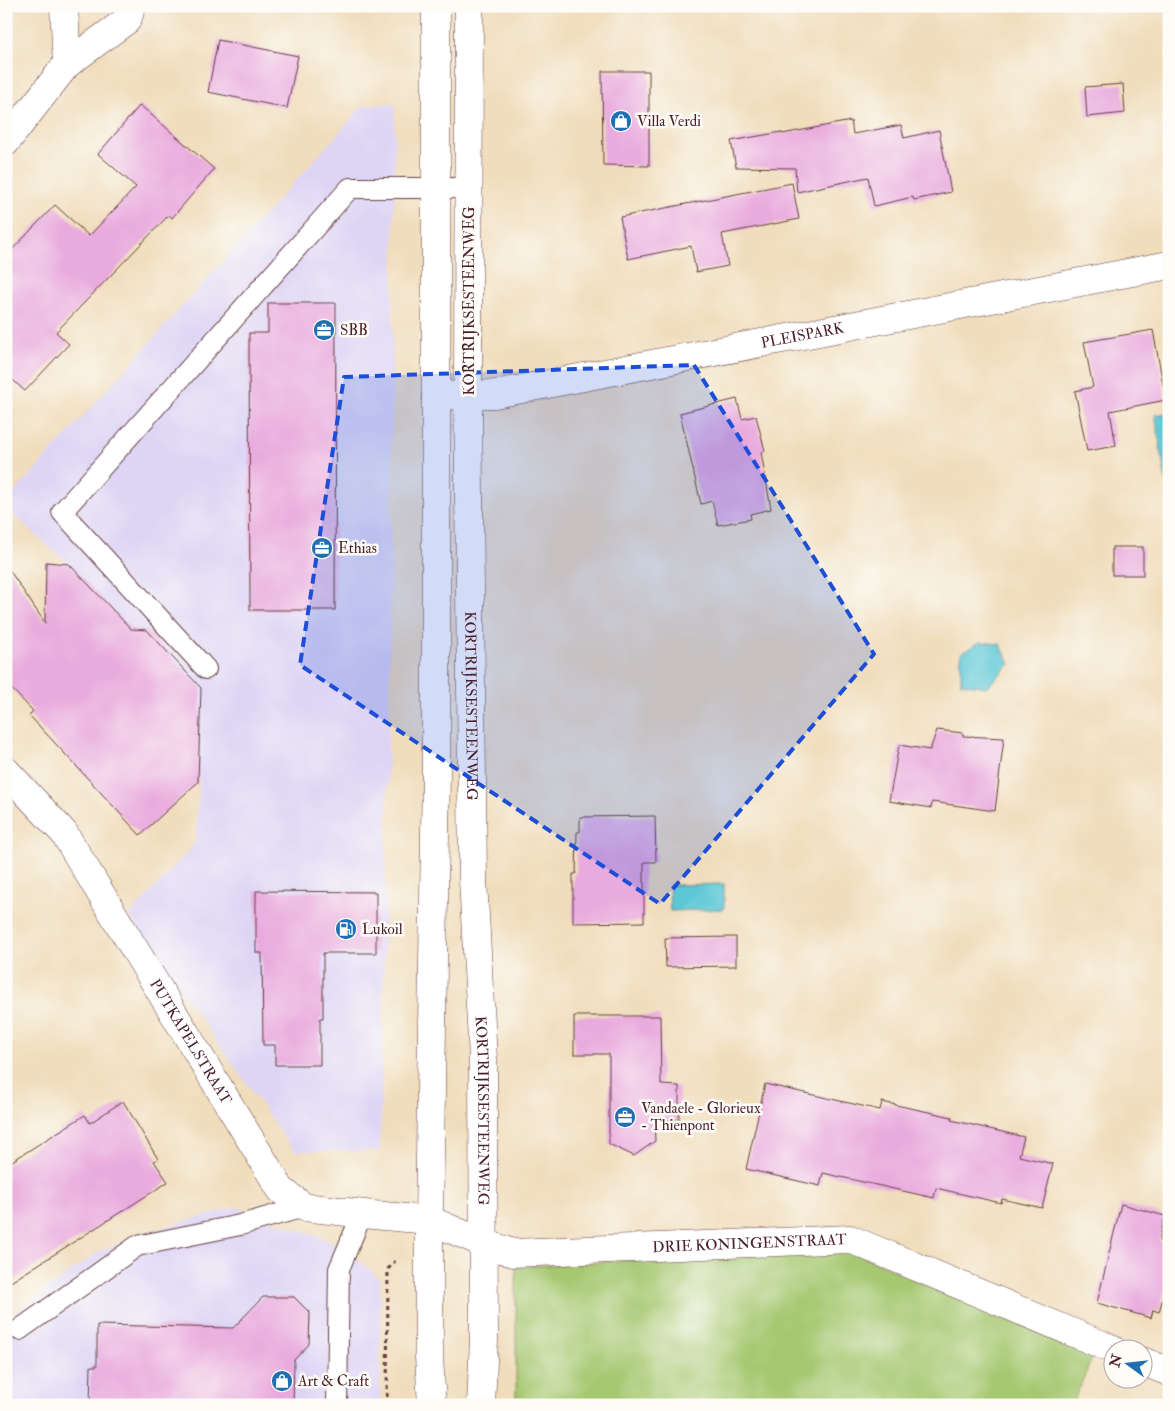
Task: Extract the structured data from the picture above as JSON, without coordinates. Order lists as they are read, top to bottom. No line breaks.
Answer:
{"streets":{"main road":["KORTRIJKSESTEENWEG","PLEISPARK","PUTKAPELSTRAAT","DRIE KONINGENSTRAAT"]},"crossings":[["KORTRIJKSESTEENWEG","PLEISPARK"],["KORTRIJKSESTEENWEG","DRIE KONINGENSTRAAT"],["PUTKAPELSTRAAT","DRIE KONINGENSTRAAT"]],"places":{"shop":["Villa Verdi","Art & Craft"],"office":["SBB","Ethias","Vandaele - Glorieux - Thienpont"],"fuel station":["Lukoil"]},"north":"left"}
